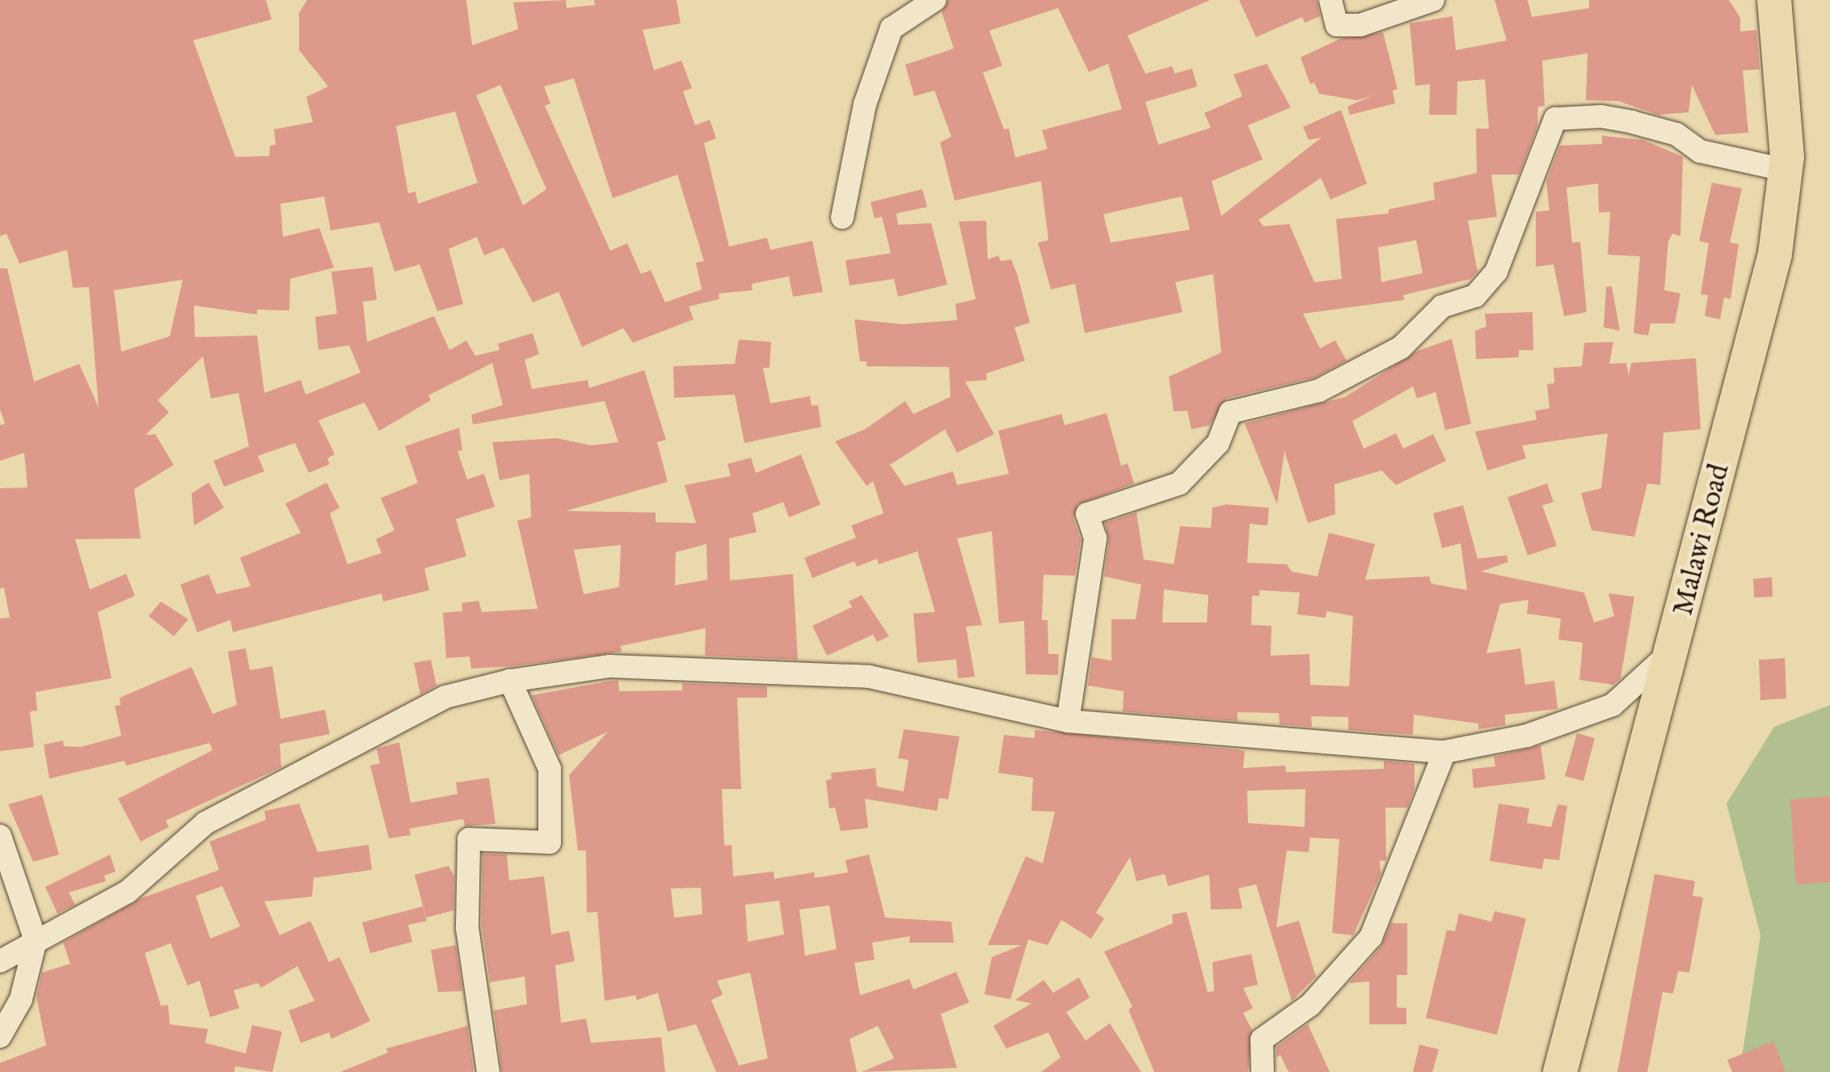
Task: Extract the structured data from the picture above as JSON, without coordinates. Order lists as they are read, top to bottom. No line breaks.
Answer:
{"streets":{"main road":["Malawi Road"]}}
